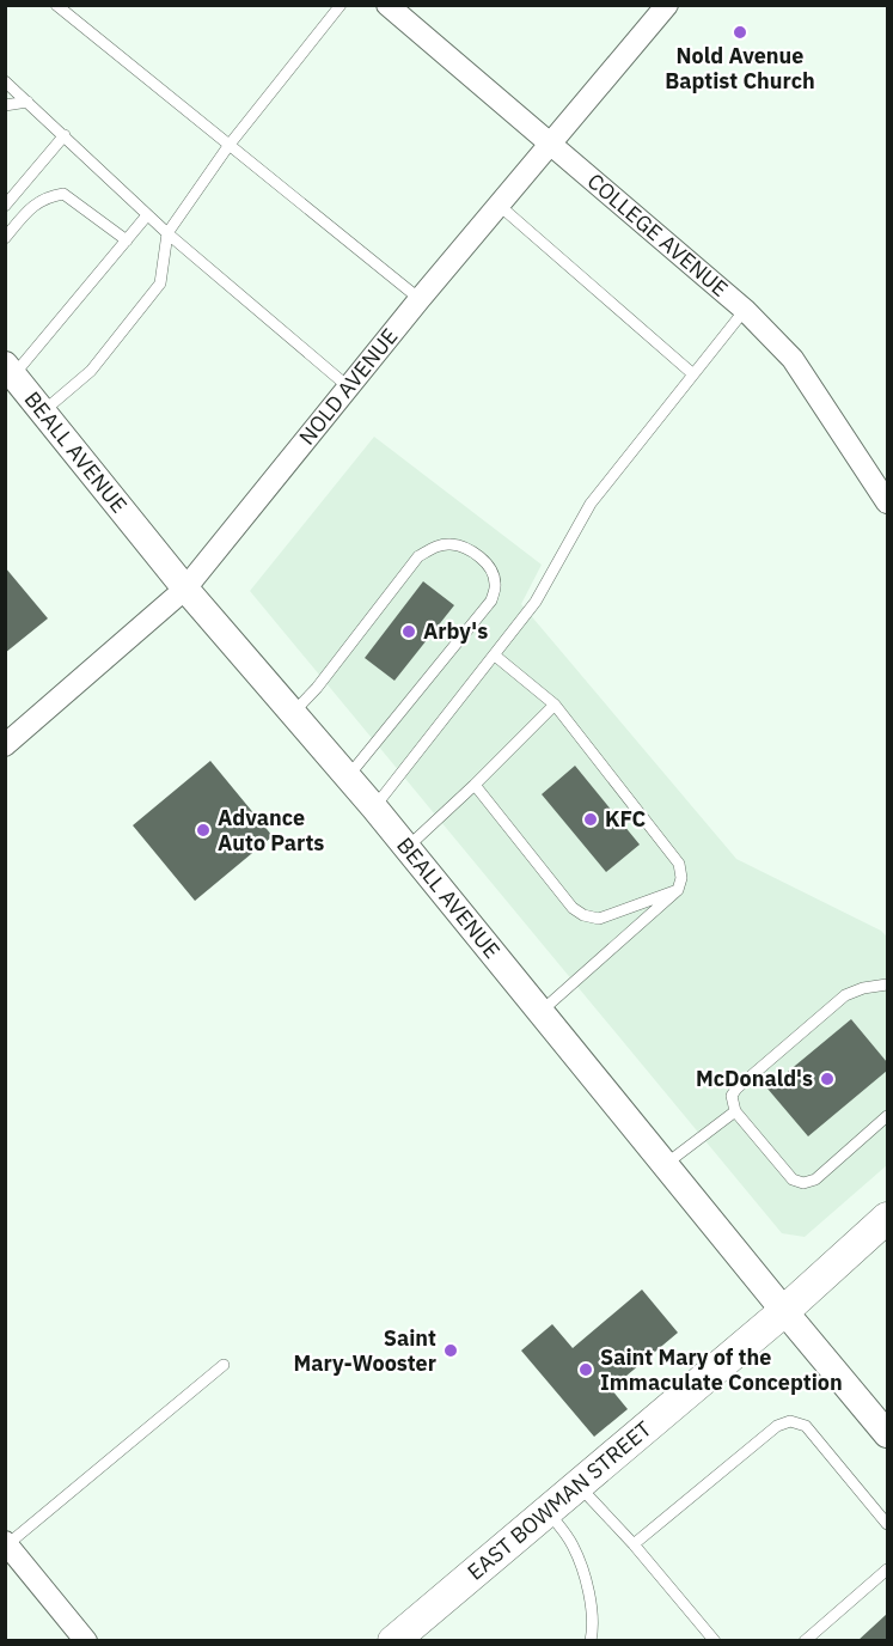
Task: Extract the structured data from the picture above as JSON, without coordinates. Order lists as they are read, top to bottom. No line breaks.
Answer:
{"streets":{"main road":["EAST BOWMAN STREET"],"street":["COLLEGE AVENUE","NOLD AVENUE","BEALL AVENUE"]},"crossings":[["COLLEGE AVENUE","NOLD AVENUE"],["NOLD AVENUE","BEALL AVENUE"],["BEALL AVENUE","EAST BOWMAN STREET"]],"places":["Nold Avenue Baptist Church","Arby's","KFC","Advance Auto Parts","McDonald's","Saint Mary-Wooster","Saint Mary of the Immaculate Conception"]}
